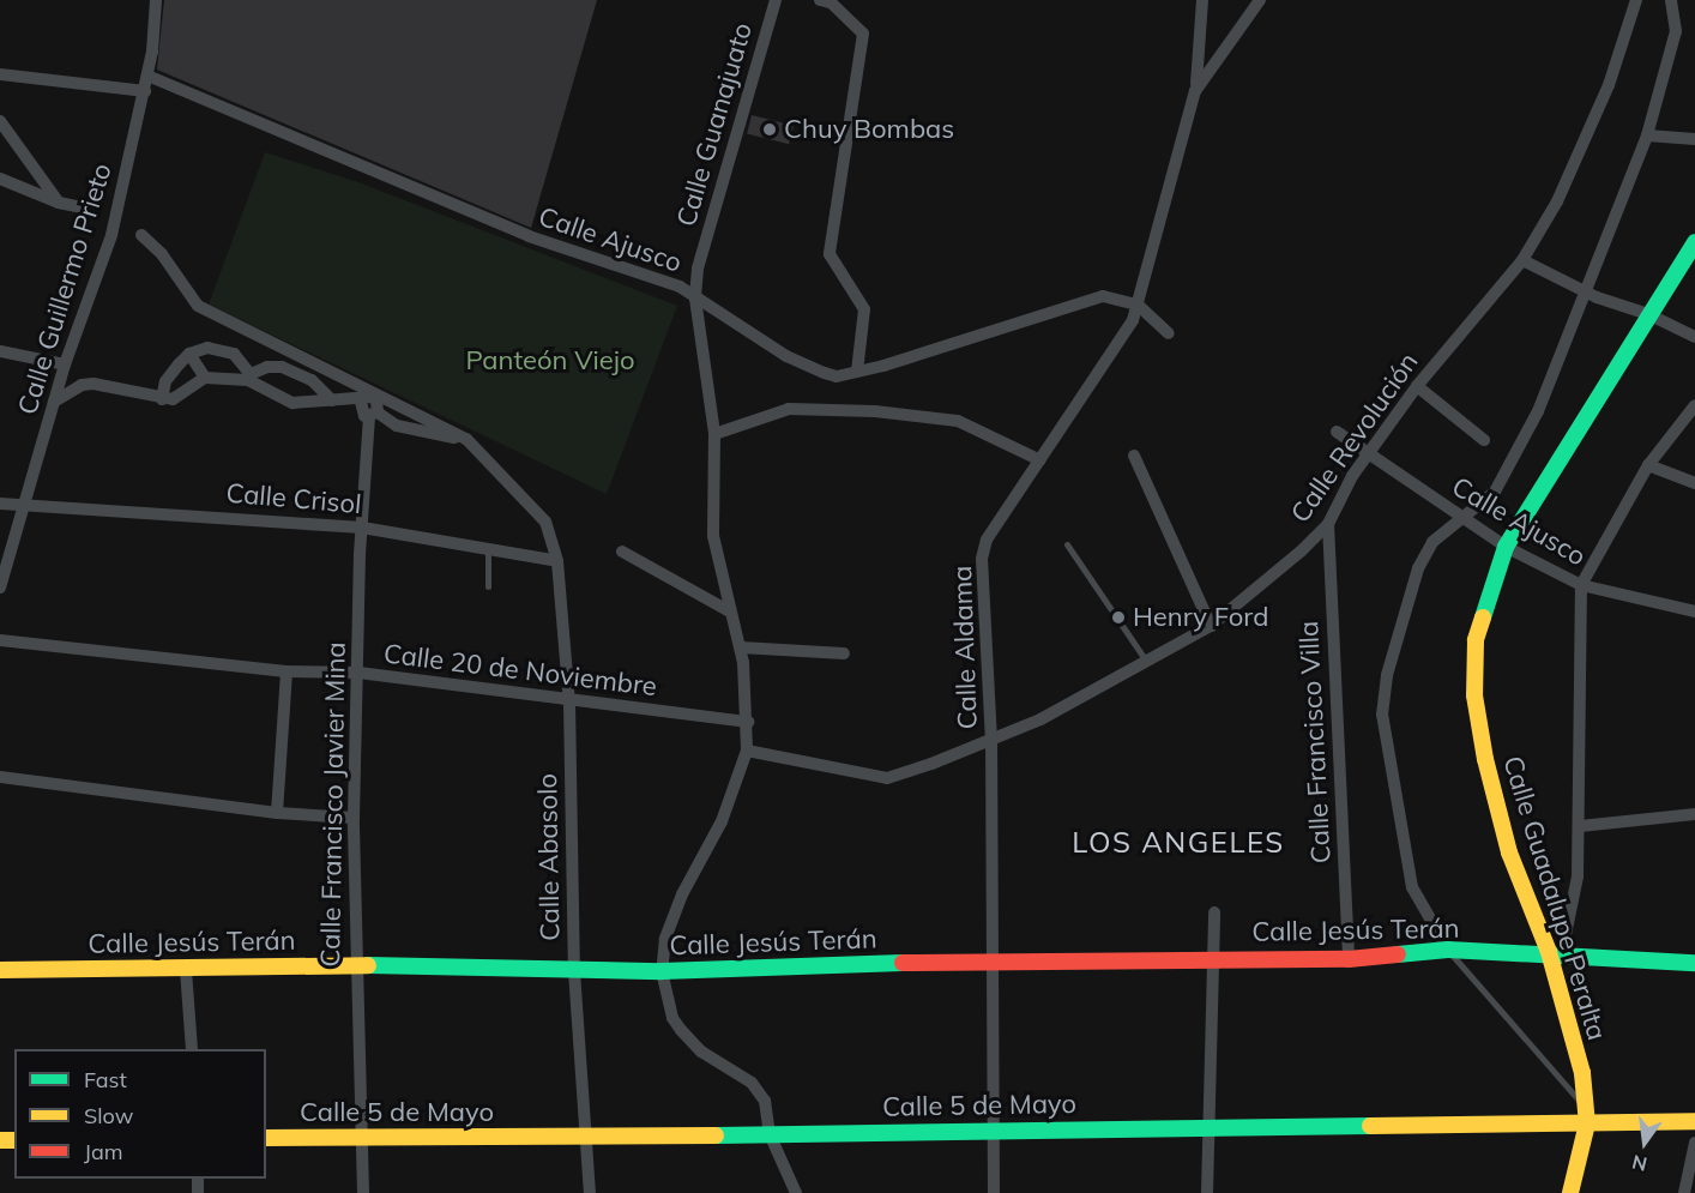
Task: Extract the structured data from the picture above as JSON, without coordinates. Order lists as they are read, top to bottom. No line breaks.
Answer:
{"streets":{"street":["Calle Guanajuato","Calle Ajusco","Calle Guillermo Prieto","Calle Revolución","Calle Crisol","Calle Aldama","Calle 20 de Noviembre","Calle Francisco Villa","Calle Francisco Javier Mina","Calle Abasolo","Calle Guadalupe Peralta","Calle Jesús Terán","Calle 5 de Mayo"]},"crossings":[["Calle Guanajuato","Calle Ajusco"],["Calle Guanajuato","Calle Revolución"],["Calle Guanajuato","Calle 20 de Noviembre"],["Calle Guanajuato","Calle Jesús Terán"],["Calle Guanajuato","Calle 5 de Mayo"],["Calle Ajusco","Calle Guillermo Prieto"],["Calle Ajusco","Calle Revolución"],["Calle Ajusco","Calle Aldama"],["Calle Ajusco","Calle Guadalupe Peralta"],["Calle Guillermo Prieto","Calle Crisol"],["Calle Revolución","Calle Aldama"],["Calle Revolución","Calle Francisco Villa"],["Calle Crisol","Calle Francisco Javier Mina"],["Calle Crisol","Calle Abasolo"],["Calle Aldama","Calle Jesús Terán"],["Calle Aldama","Calle 5 de Mayo"],["Calle 20 de Noviembre","Calle Francisco Javier Mina"],["Calle 20 de Noviembre","Calle Abasolo"],["Calle Francisco Villa","Calle Jesús Terán"],["Calle Francisco Javier Mina","Calle Jesús Terán"],["Calle Francisco Javier Mina","Calle 5 de Mayo"],["Calle Abasolo","Calle Jesús Terán"],["Calle Abasolo","Calle 5 de Mayo"],["Calle Guadalupe Peralta","Calle Jesús Terán"],["Calle Guadalupe Peralta","Calle 5 de Mayo"]],"districts":["LOS ANGELES"],"parks":["Panteón Viejo"],"places":["Chuy Bombas","Henry Ford"],"legend":["Fast","Slow","Jam"],"north":"bottom"}
